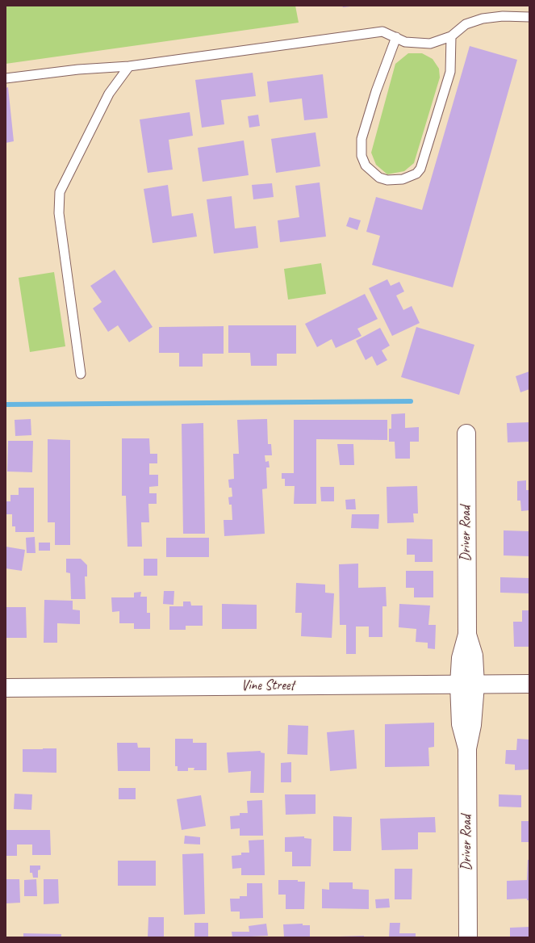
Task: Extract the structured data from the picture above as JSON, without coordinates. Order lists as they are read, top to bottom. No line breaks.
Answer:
{"streets":{"street":["Driver Road","Vine Street"]},"crossings":[["Driver Road","Vine Street"]]}
